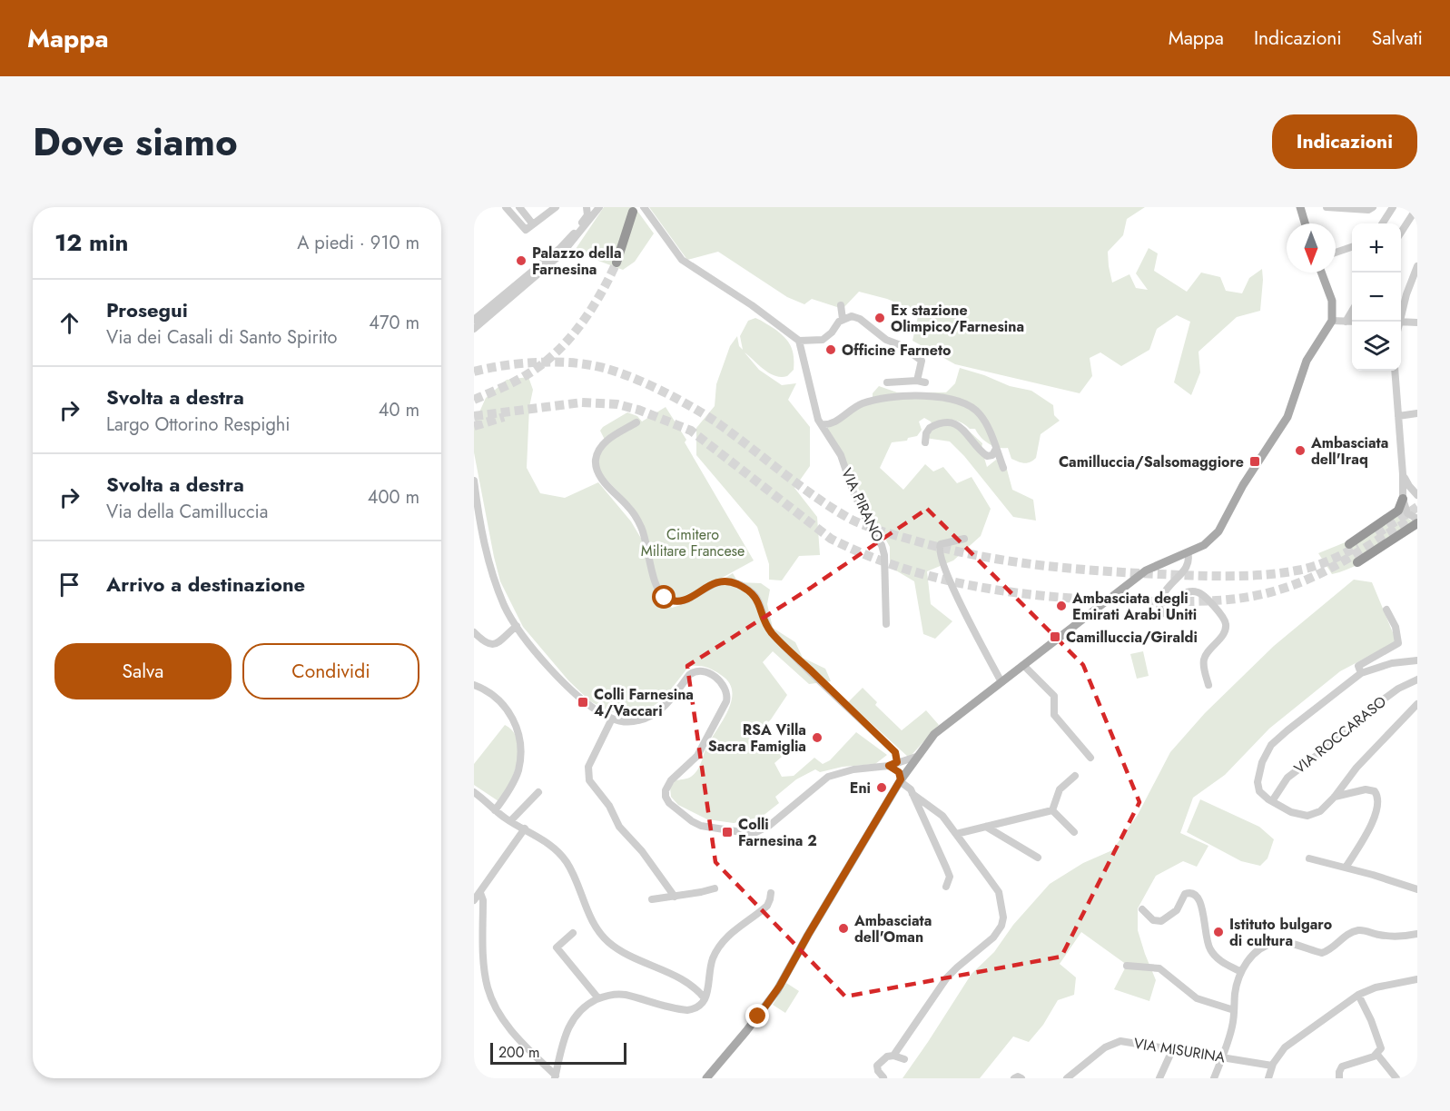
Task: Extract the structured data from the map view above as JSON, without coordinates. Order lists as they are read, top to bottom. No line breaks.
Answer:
{"streets":{"street":["VIA PIRANO","VIA ROCCARASO","VIA MISURINA"]},"parks":["Cimitero Militare Francese"],"places":{"other":["Palazzo della Farnesina","Ex stazione Olimpico/Farnesina","Officine Farneto","Ambasciata dell'Iraq","Ambasciata degli Emirati Arabi Uniti","RSA Villa Sacra Famiglia","Eni","Ambasciata dell'Oman","Istituto bulgaro di cultura"],"transit":["Camilluccia/Salsomaggiore","Camilluccia/Giraldi","Colli Farnesina 4/Vaccari","Colli Farnesina 2"]},"scale_bar":"200 m","north":"bottom","page":{"header":"Mappa","nav":["Mappa","Indicazioni","Salvati"],"title":"Dove siamo","buttons":["Indicazioni",["Salva","Condividi"]],"heading":["12 min","A piedi · 910 m"],"map_buttons":["+","−"],"list":[["Prosegui","Via dei Casali di Santo Spirito","470 m"],["Svolta a destra","Largo Ottorino Respighi","40 m"],["Svolta a destra","Via della Camilluccia","400 m"],"Arrivo a destinazione"],"scale":"200 m"}}
